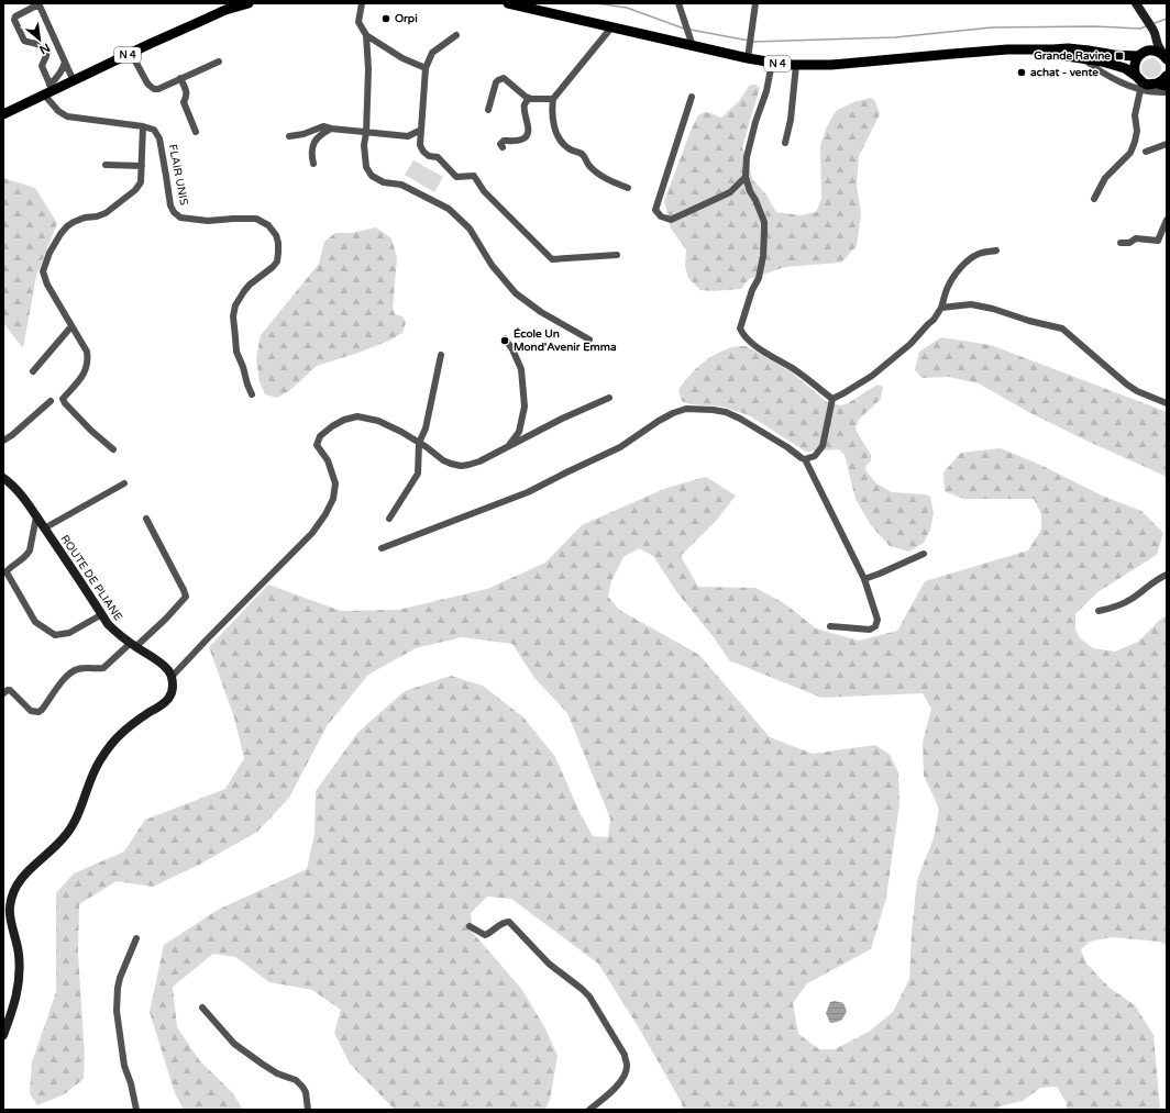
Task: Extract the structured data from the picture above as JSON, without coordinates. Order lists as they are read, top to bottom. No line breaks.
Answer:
{"streets":{"main road":["N 4"],"street":["FLAIR UNIS","ROUTE DE PLIANE"]},"crossings":[["N 4","FLAIR UNIS"]],"places":{"other":["Orpi","achat - vente","École Un Mond'Avenir Emma"],"transit":["Grande Ravine"]},"north":"bottom right"}
